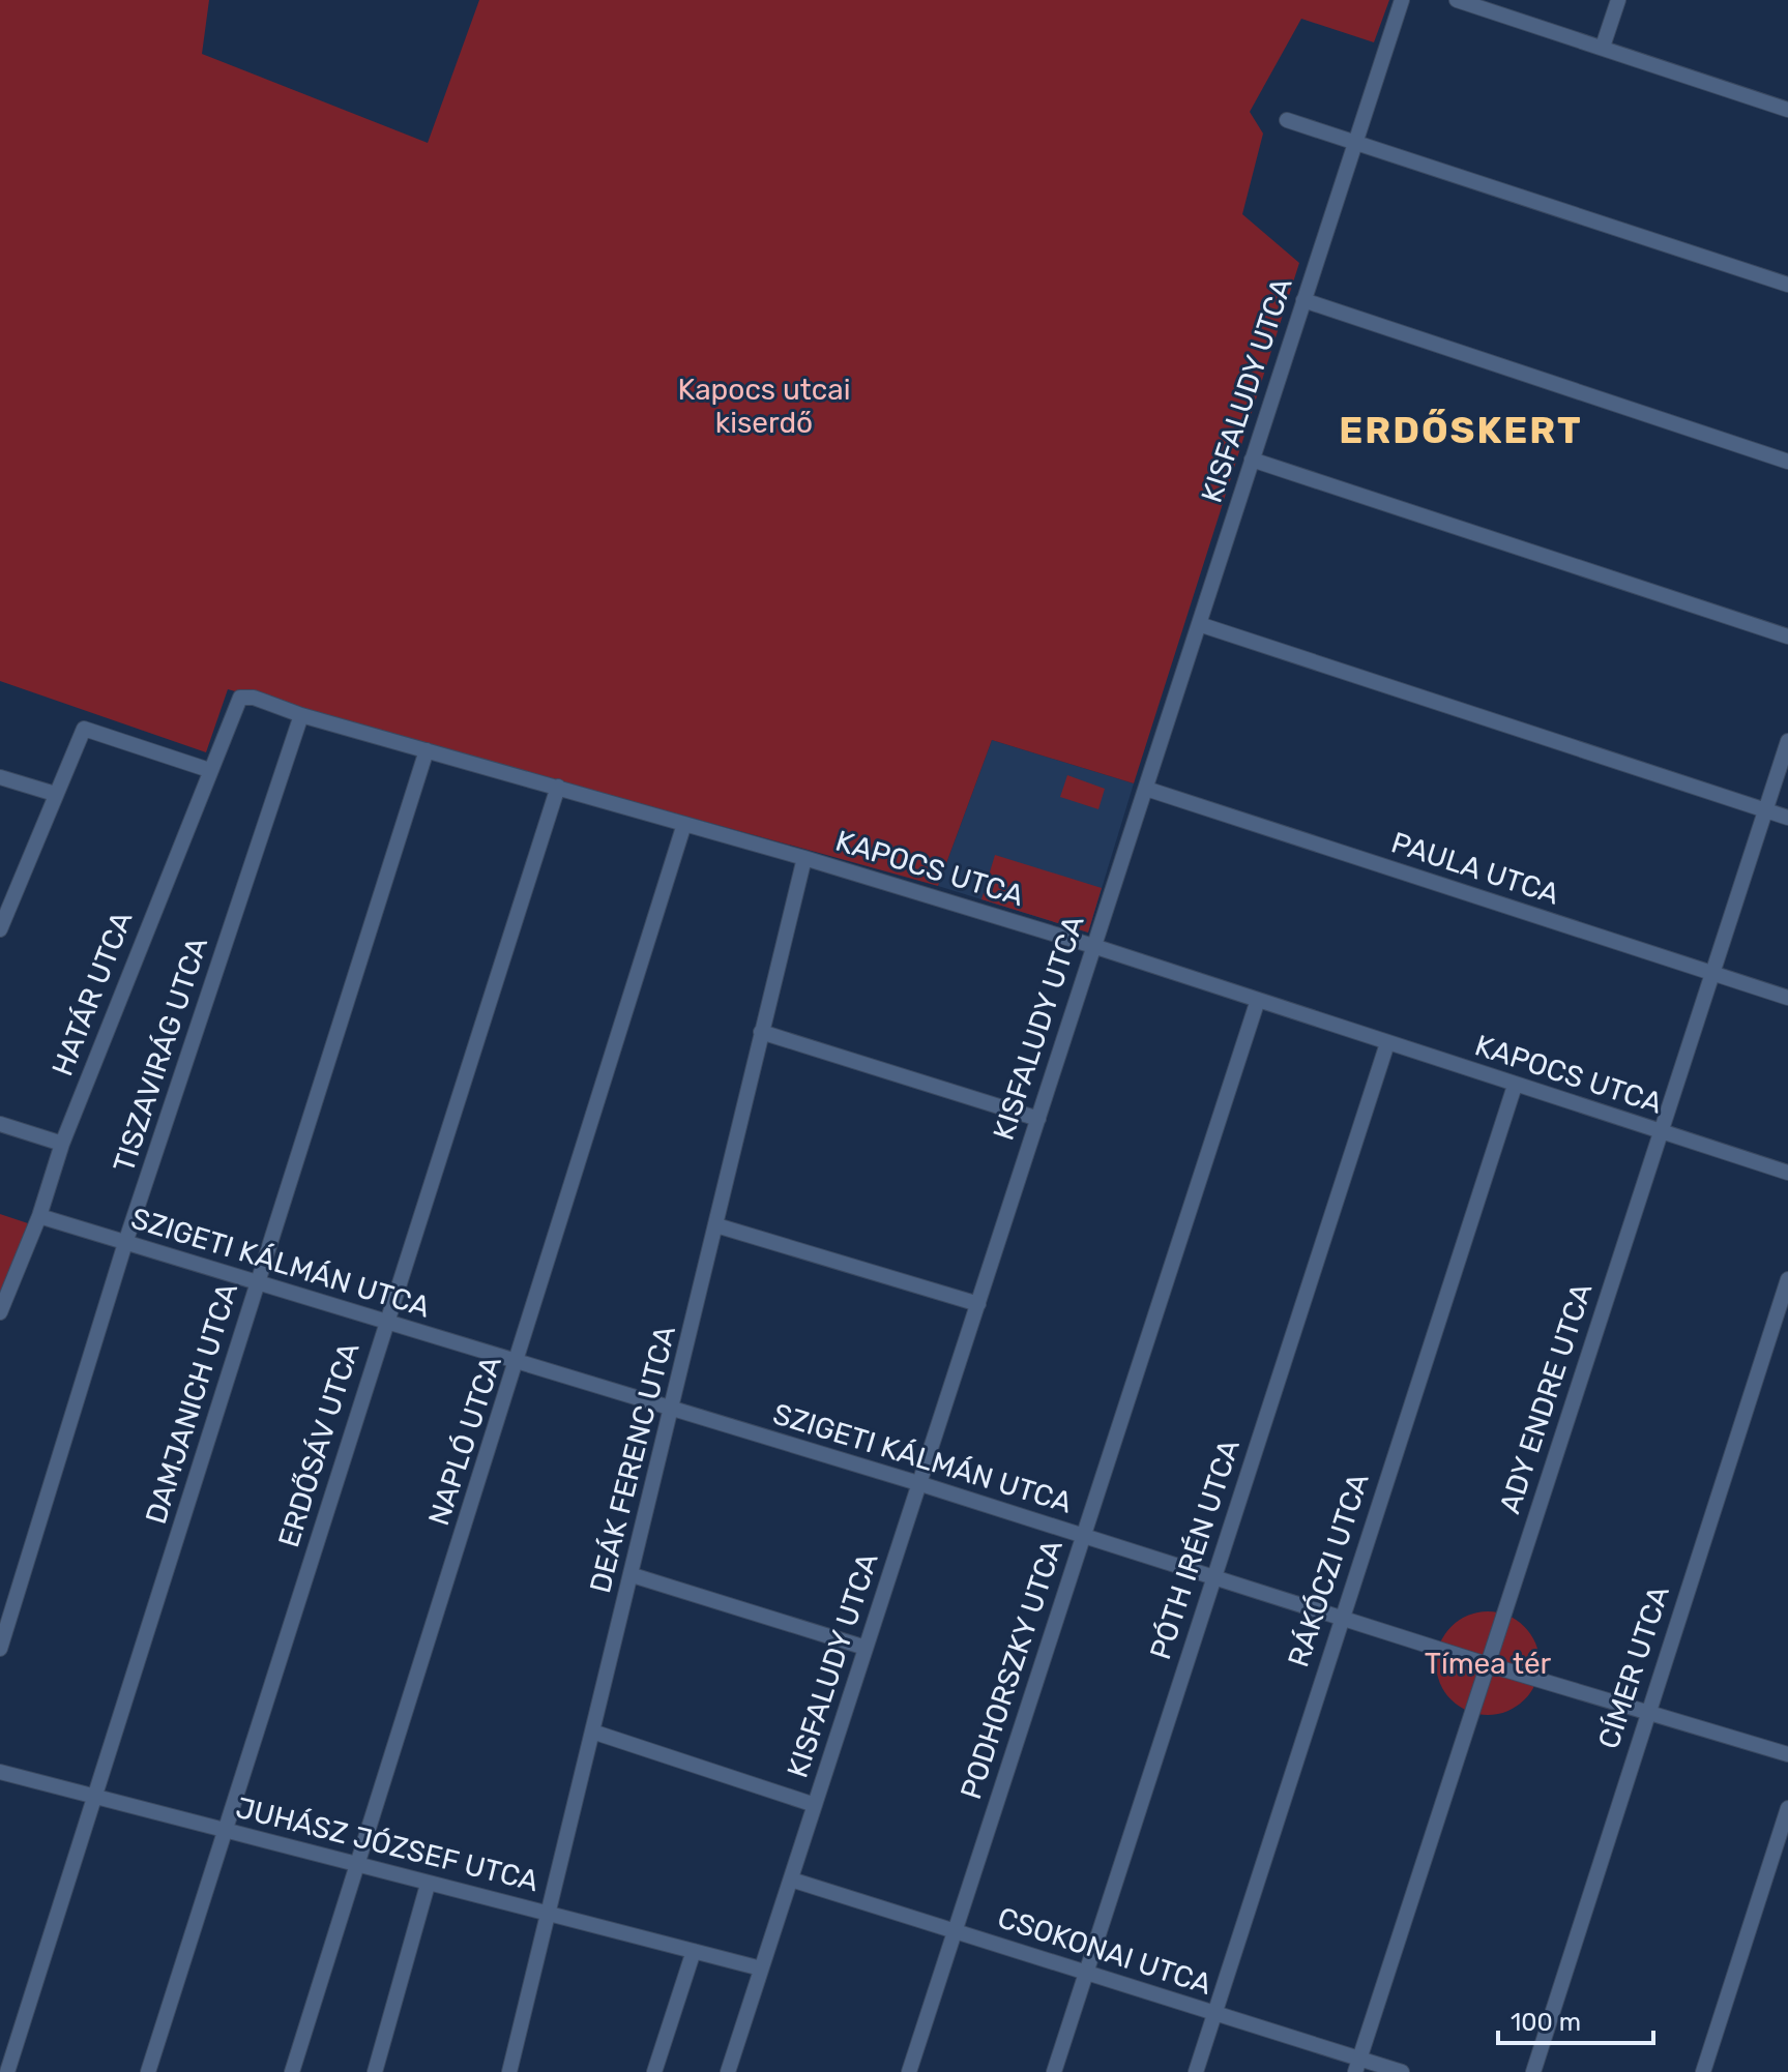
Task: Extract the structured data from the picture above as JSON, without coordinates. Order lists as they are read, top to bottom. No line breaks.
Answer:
{"streets":{"street":["KISFALUDY UTCA","KAPOCS UTCA","PAULA UTCA","HATÁR UTCA","TISZAVIRÁG UTCA","SZIGETI KÁLMÁN UTCA","ADY ENDRE UTCA","DAMJANICH UTCA","NAPLÓ UTCA","ERDŐSÁV UTCA","DEÁK FERENC UTCA","PÓTH IRÉN UTCA","RÁKÓCZI UTCA","CÍMER UTCA","PODHORSZKY UTCA","JUHÁSZ JÓZSEF UTCA","CSOKONAI UTCA"]},"crossings":[["KISFALUDY UTCA","KAPOCS UTCA"],["KISFALUDY UTCA","PAULA UTCA"],["KISFALUDY UTCA","SZIGETI KÁLMÁN UTCA"],["KISFALUDY UTCA","JUHÁSZ JÓZSEF UTCA"],["KISFALUDY UTCA","CSOKONAI UTCA"],["KAPOCS UTCA","HATÁR UTCA"],["KAPOCS UTCA","TISZAVIRÁG UTCA"],["KAPOCS UTCA","ADY ENDRE UTCA"],["KAPOCS UTCA","DAMJANICH UTCA"],["KAPOCS UTCA","NAPLÓ UTCA"],["KAPOCS UTCA","ERDŐSÁV UTCA"],["KAPOCS UTCA","DEÁK FERENC UTCA"],["KAPOCS UTCA","PÓTH IRÉN UTCA"],["KAPOCS UTCA","RÁKÓCZI UTCA"],["KAPOCS UTCA","PODHORSZKY UTCA"],["PAULA UTCA","ADY ENDRE UTCA"],["HATÁR UTCA","SZIGETI KÁLMÁN UTCA"],["TISZAVIRÁG UTCA","SZIGETI KÁLMÁN UTCA"],["SZIGETI KÁLMÁN UTCA","ADY ENDRE UTCA"],["SZIGETI KÁLMÁN UTCA","DAMJANICH UTCA"],["SZIGETI KÁLMÁN UTCA","NAPLÓ UTCA"],["SZIGETI KÁLMÁN UTCA","ERDŐSÁV UTCA"],["SZIGETI KÁLMÁN UTCA","DEÁK FERENC UTCA"],["SZIGETI KÁLMÁN UTCA","PÓTH IRÉN UTCA"],["SZIGETI KÁLMÁN UTCA","RÁKÓCZI UTCA"],["SZIGETI KÁLMÁN UTCA","CÍMER UTCA"],["SZIGETI KÁLMÁN UTCA","PODHORSZKY UTCA"],["ADY ENDRE UTCA","CSOKONAI UTCA"],["DAMJANICH UTCA","JUHÁSZ JÓZSEF UTCA"],["NAPLÓ UTCA","JUHÁSZ JÓZSEF UTCA"],["ERDŐSÁV UTCA","JUHÁSZ JÓZSEF UTCA"],["DEÁK FERENC UTCA","JUHÁSZ JÓZSEF UTCA"],["PÓTH IRÉN UTCA","CSOKONAI UTCA"],["RÁKÓCZI UTCA","CSOKONAI UTCA"],["PODHORSZKY UTCA","CSOKONAI UTCA"]],"districts":["ERDŐSKERT"],"parks":["Kapocs utcai kiserdő","Tímea tér"],"scale_bar":"100 m"}
